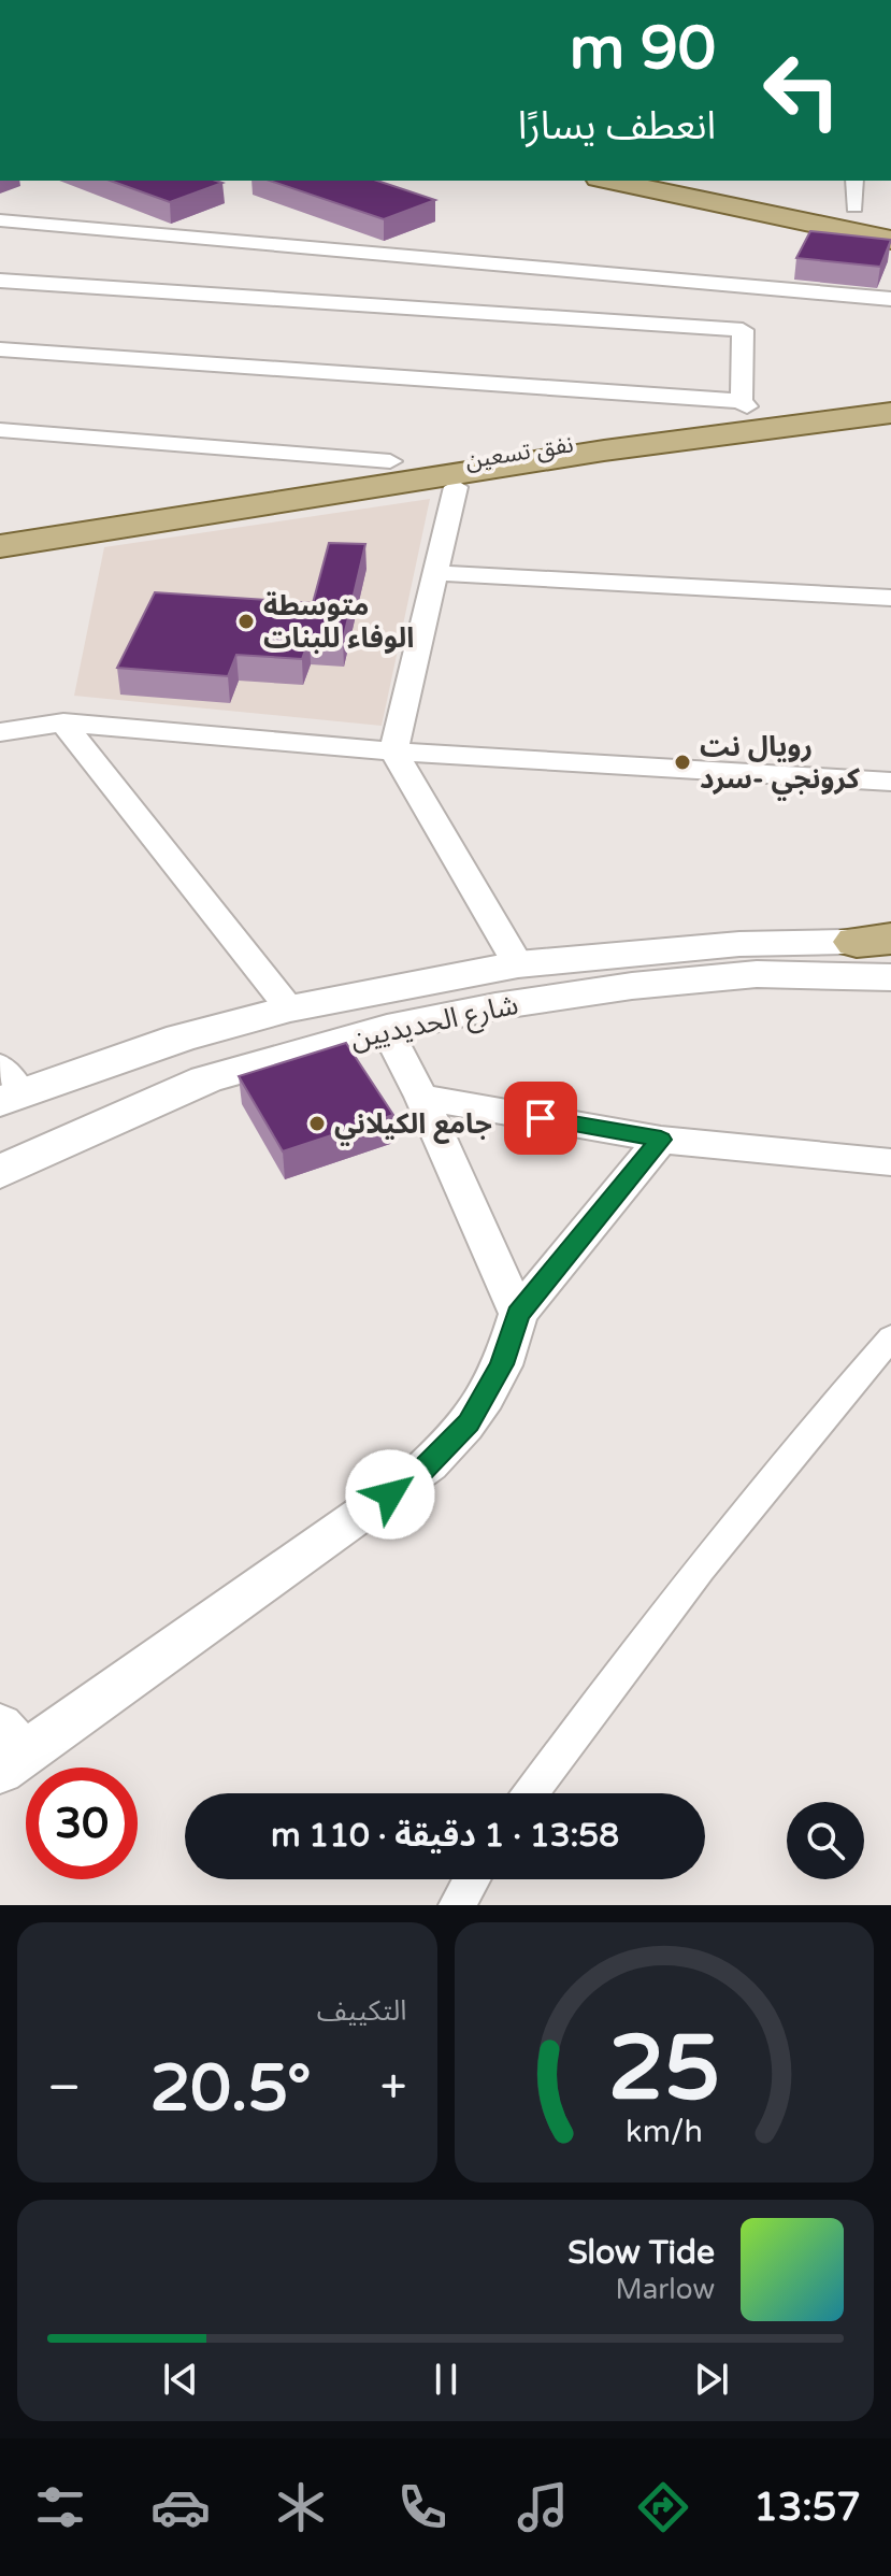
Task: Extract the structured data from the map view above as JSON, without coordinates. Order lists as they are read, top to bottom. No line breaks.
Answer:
{"streets":{"main road":["نفق تسعين"],"street":["شارع الحديديين"]},"places":["متوسطة الوفاء للبنات","رويال نت كرونجي -سرد","جامع الكيلاني"],"page":{"turn":["90 m","انعطف يسارًا"],"limit":"30","trip":"13:58 · 1 دقيقة · 110 m","tile":"التكييف","heat":["−","20.5°","+"],"song":["Slow Tide","Marlow"],"tabs":"13:57","gauge":["25","km/h"]}}
